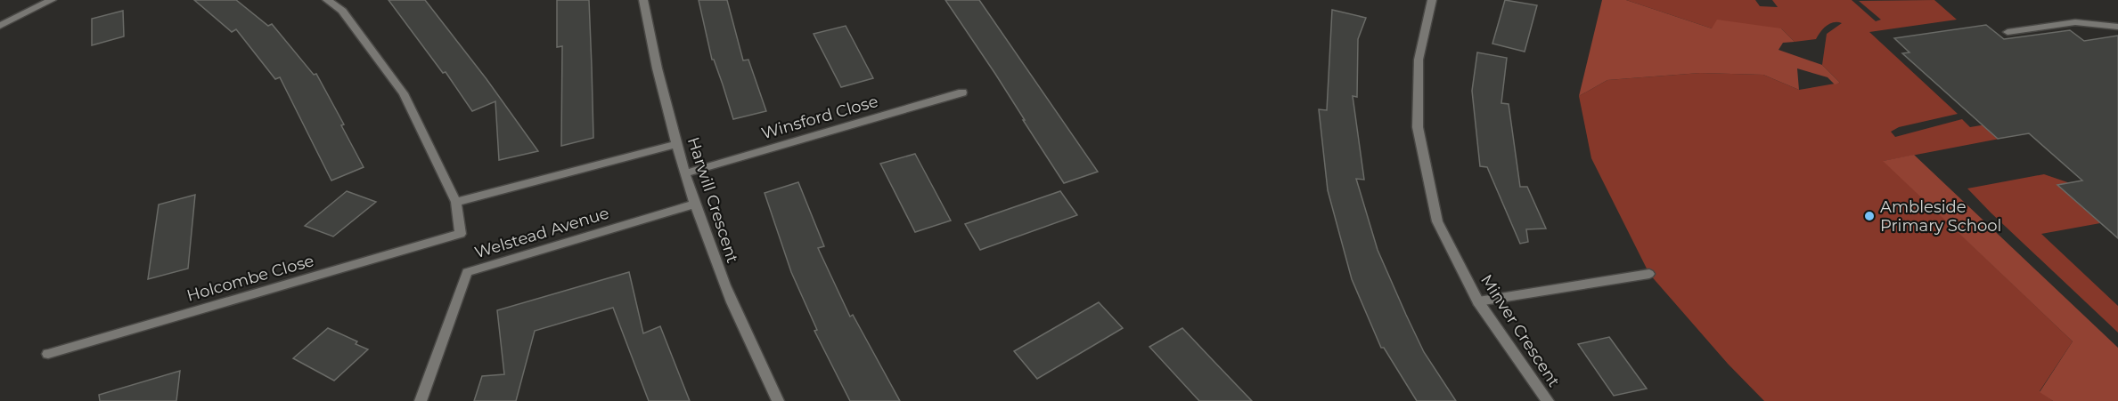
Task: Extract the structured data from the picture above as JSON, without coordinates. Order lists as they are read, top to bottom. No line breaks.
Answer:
{"streets":{"street":["Winsford Close","Harwill Crescent","Welstead Avenue","Holcombe Close","Minver Crescent"]},"crossings":[["Winsford Close","Harwill Crescent"],["Harwill Crescent","Welstead Avenue"],["Welstead Avenue","Holcombe Close"]],"places":["Ambleside Primary School"]}
